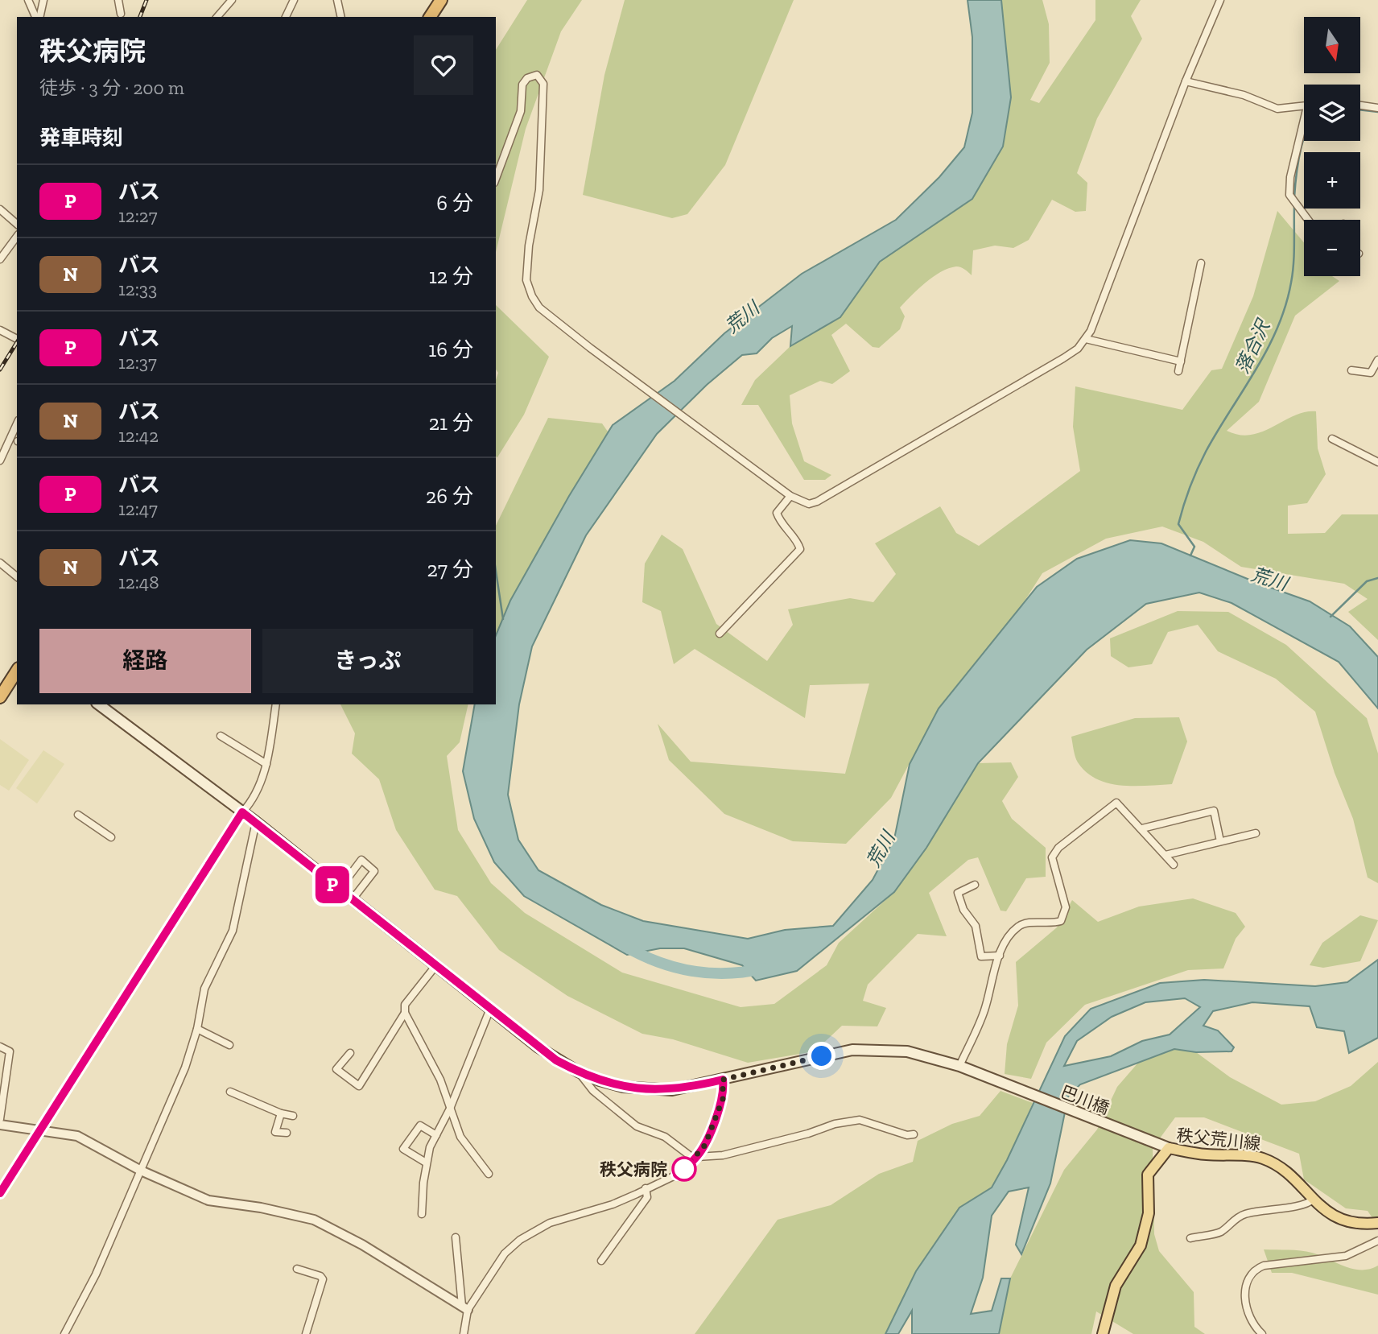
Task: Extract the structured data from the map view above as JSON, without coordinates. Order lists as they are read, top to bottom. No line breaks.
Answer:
{"streets":{"main road":["巴川橋","秩父荒川線"]},"crossings":[["巴川橋","秩父荒川線"]],"water":["荒川","落合沢"],"places":["秩父病院"],"lines":["bus line P"],"north":"bottom","page":{"on_map":"P","map_buttons":["+","−"],"heading":[["秩父病院","徒歩 · 3 分 · 200 m"],"発車時刻"],"list":[{"mark":"P","name":"バス","note":"12:27","value":"6 分"},{"mark":"N","name":"バス","note":"12:33","value":"12 分"},{"mark":"P","name":"バス","note":"12:37","value":"16 分"},{"mark":"N","name":"バス","note":"12:42","value":"21 分"},{"mark":"P","name":"バス","note":"12:47","value":"26 分"},{"mark":"N","name":"バス","note":"12:48","value":"27 分"}],"buttons":["経路","きっぷ"]}}
